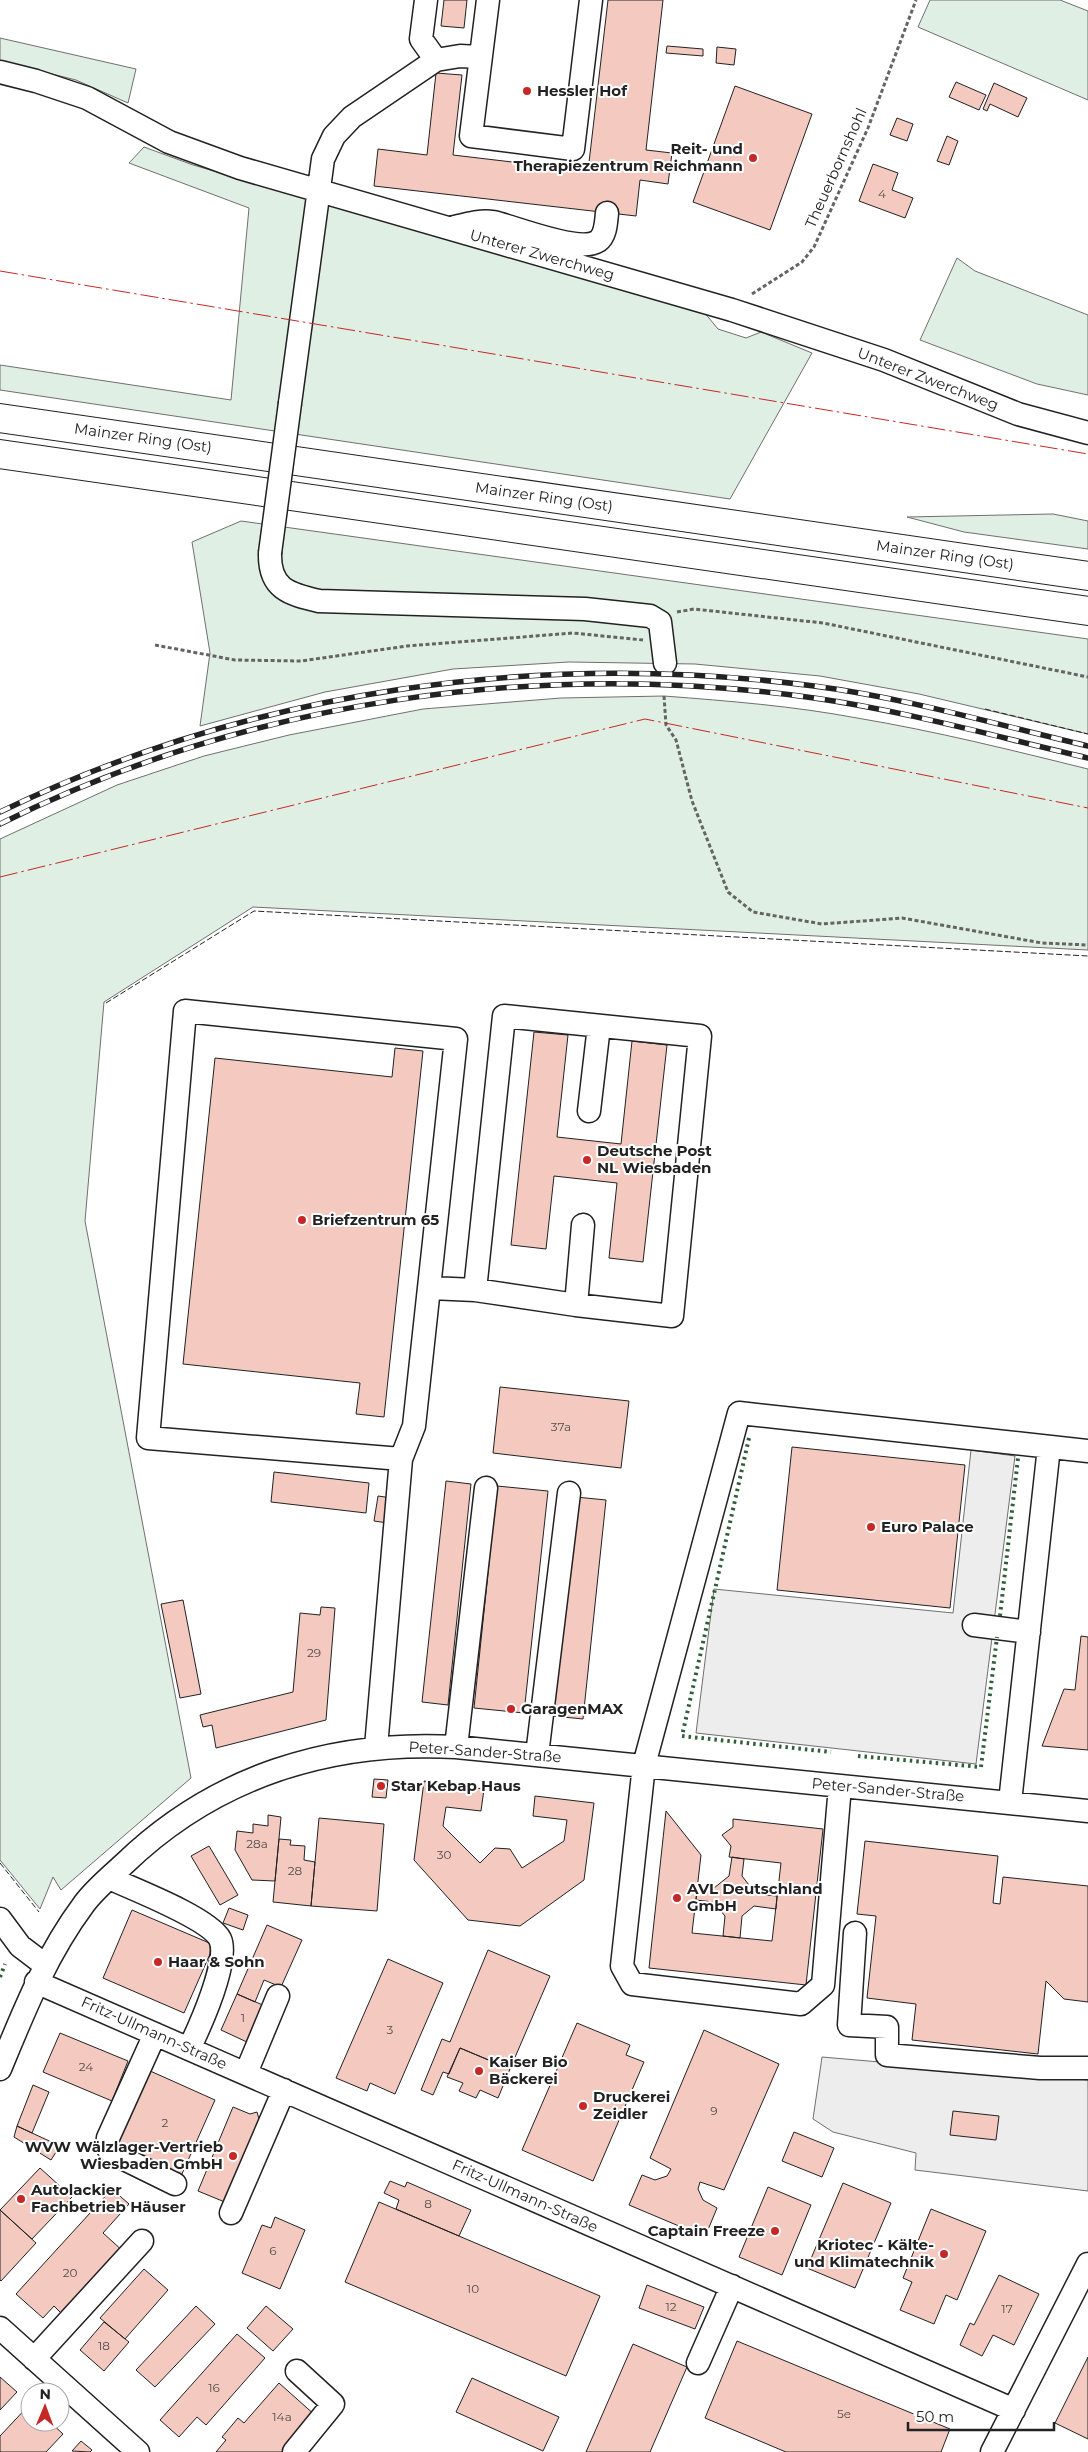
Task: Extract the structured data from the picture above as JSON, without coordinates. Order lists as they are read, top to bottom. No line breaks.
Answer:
{"streets":{"highway":["Mainzer Ring (Ost)"],"street":["Unterer Zwerchweg","Peter-Sander-Straße","Fritz-Ullmann-Straße"],"path":["Theuerbornshohl"]},"crossings":[["Theuerbornshohl","Unterer Zwerchweg"],["Peter-Sander-Straße","Fritz-Ullmann-Straße"]],"places":["Hessler Hof","Reit- und Therapiezentrum Reichmann","Deutsche Post NL Wiesbaden","Briefzentrum 65","Euro Palace","GaragenMAX","Star Kebap Haus","AVL Deutschland GmbH","Haar & Sohn","Kaiser Bio Bäckerei","Druckerei Zeidler","WVW Wälzlager-Vertrieb Wiesbaden GmbH","Autolackier Fachbetrieb Häuser","Captain Freeze","Kriotec - Kälte- und Klimatechnik"],"house_numbers":["4","37a","29","28a","30","28","1","3","24","9","2","8","6","20","10","12","17","18","16","5e","14a"],"scale_bar":"50 m","north":"top"}
